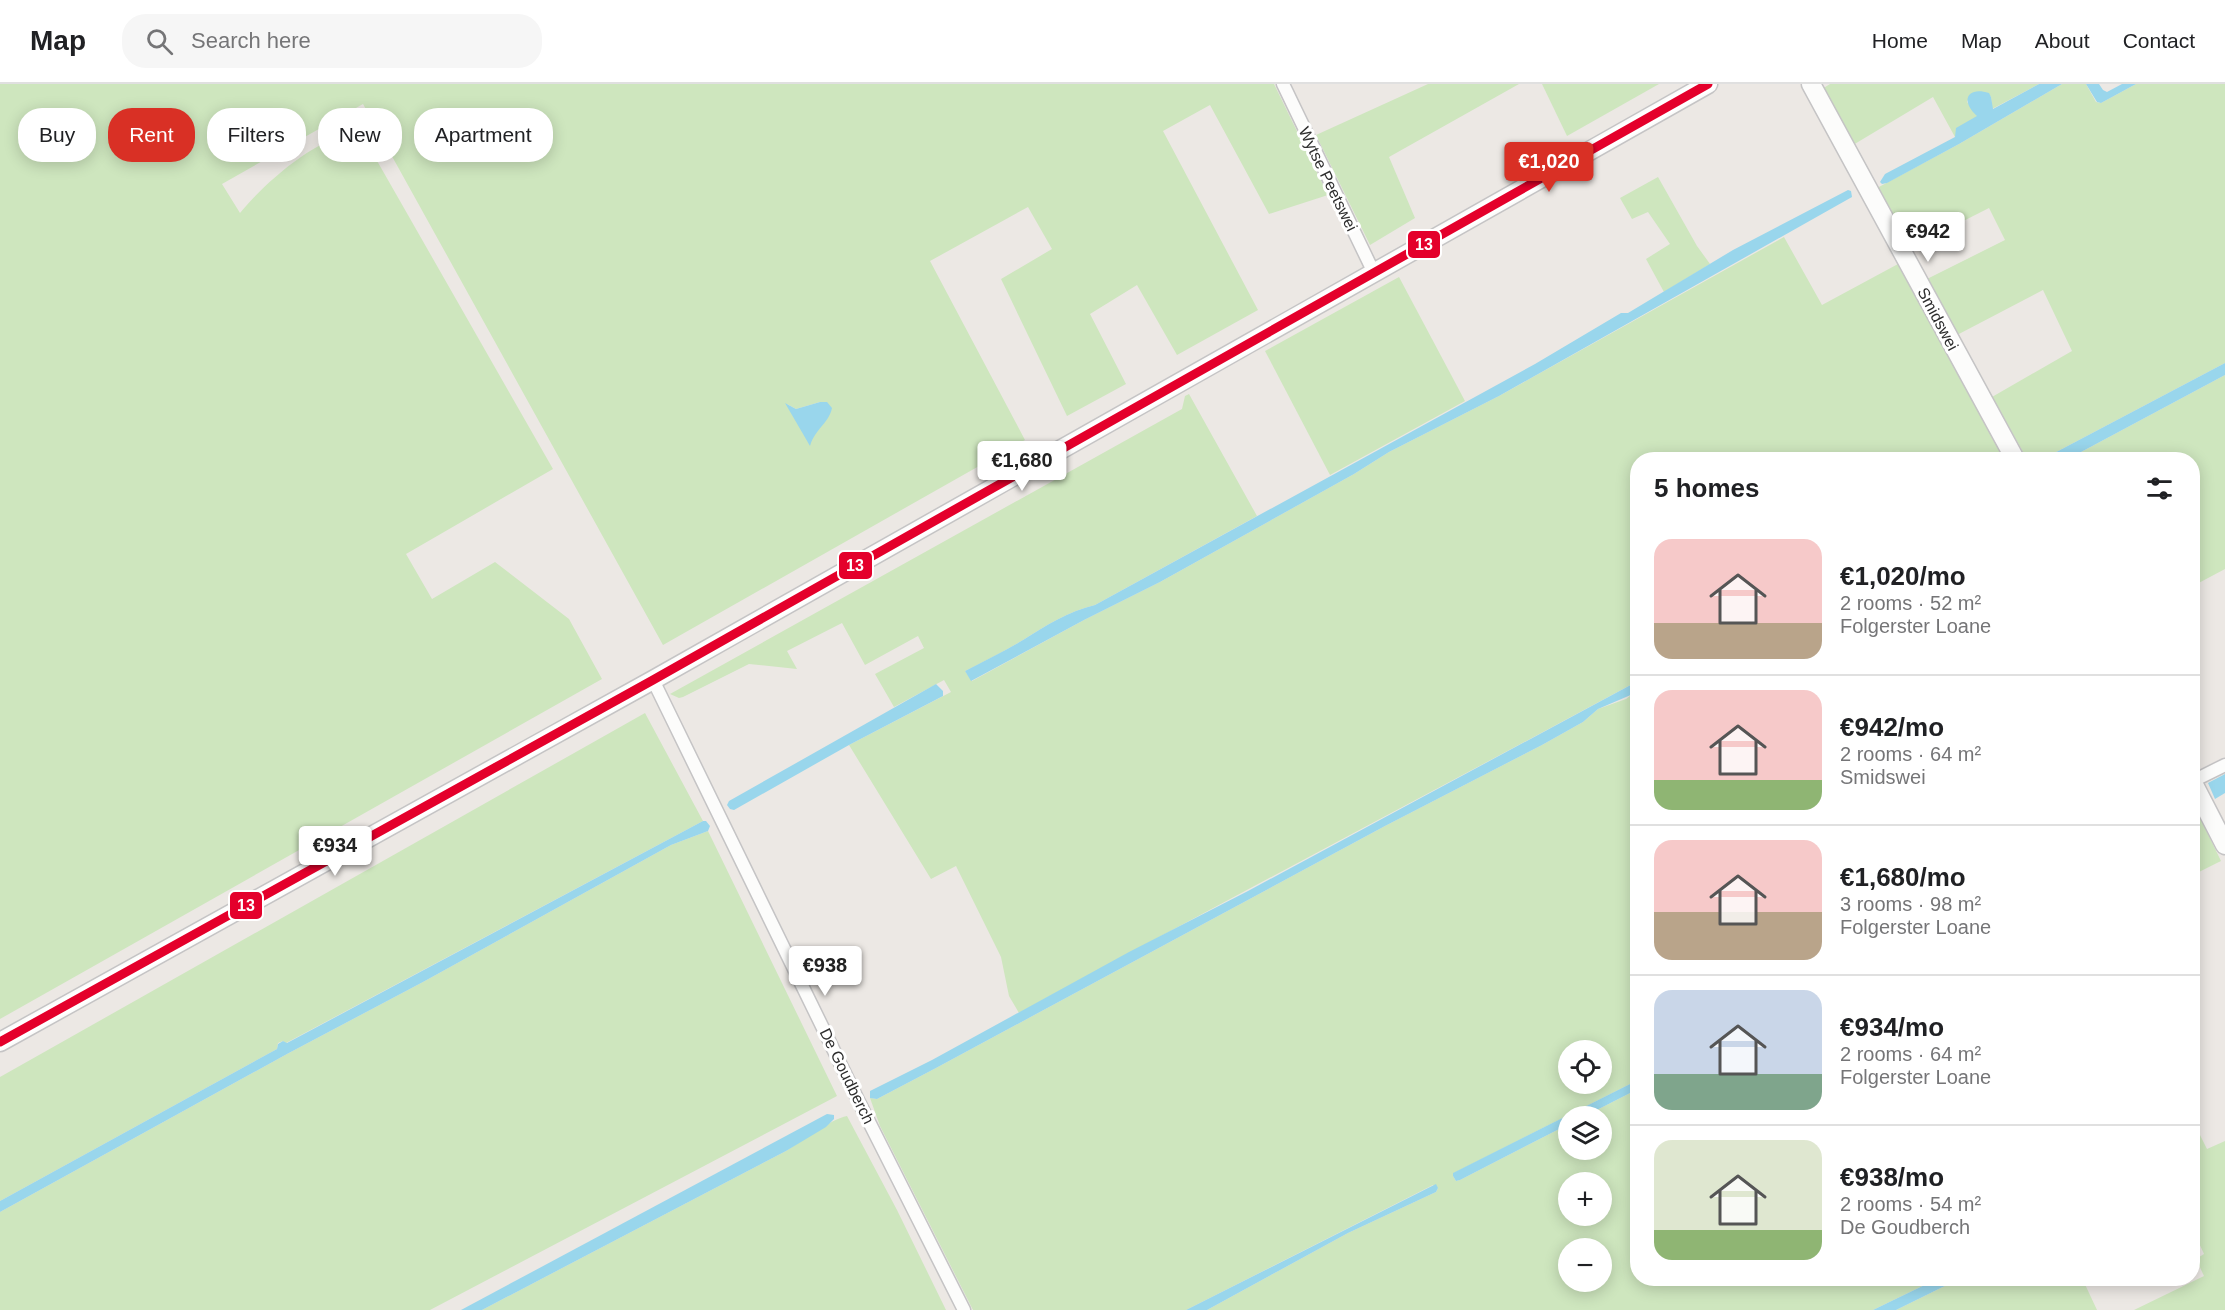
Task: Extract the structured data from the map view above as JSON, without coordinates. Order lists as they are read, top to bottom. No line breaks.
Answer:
{"streets":{"main road":["Smidswei"],"street":["Wytse Peetswei","De Goudberch"]},"lines":["transit line 13"],"page":{"header":"Map","search":"Search here","nav":["Home","Map","About","Contact"],"chip":["Buy","Rent","Filters","New","Apartment"],"price":["€1,020","€942","€1,680","€934","€938"],"heading":"5 homes","list":[{"name":"€1,020/mo","note":"2 rooms · 52 m² · Folgerster Loane"},{"name":"€942/mo","note":"2 rooms · 64 m² · Smidswei"},{"name":"€1,680/mo","note":"3 rooms · 98 m² · Folgerster Loane"},{"name":"€934/mo","note":"2 rooms · 64 m² · Folgerster Loane"},{"name":"€938/mo","note":"2 rooms · 54 m² · De Goudberch"}],"map_buttons":["+","−"]}}
